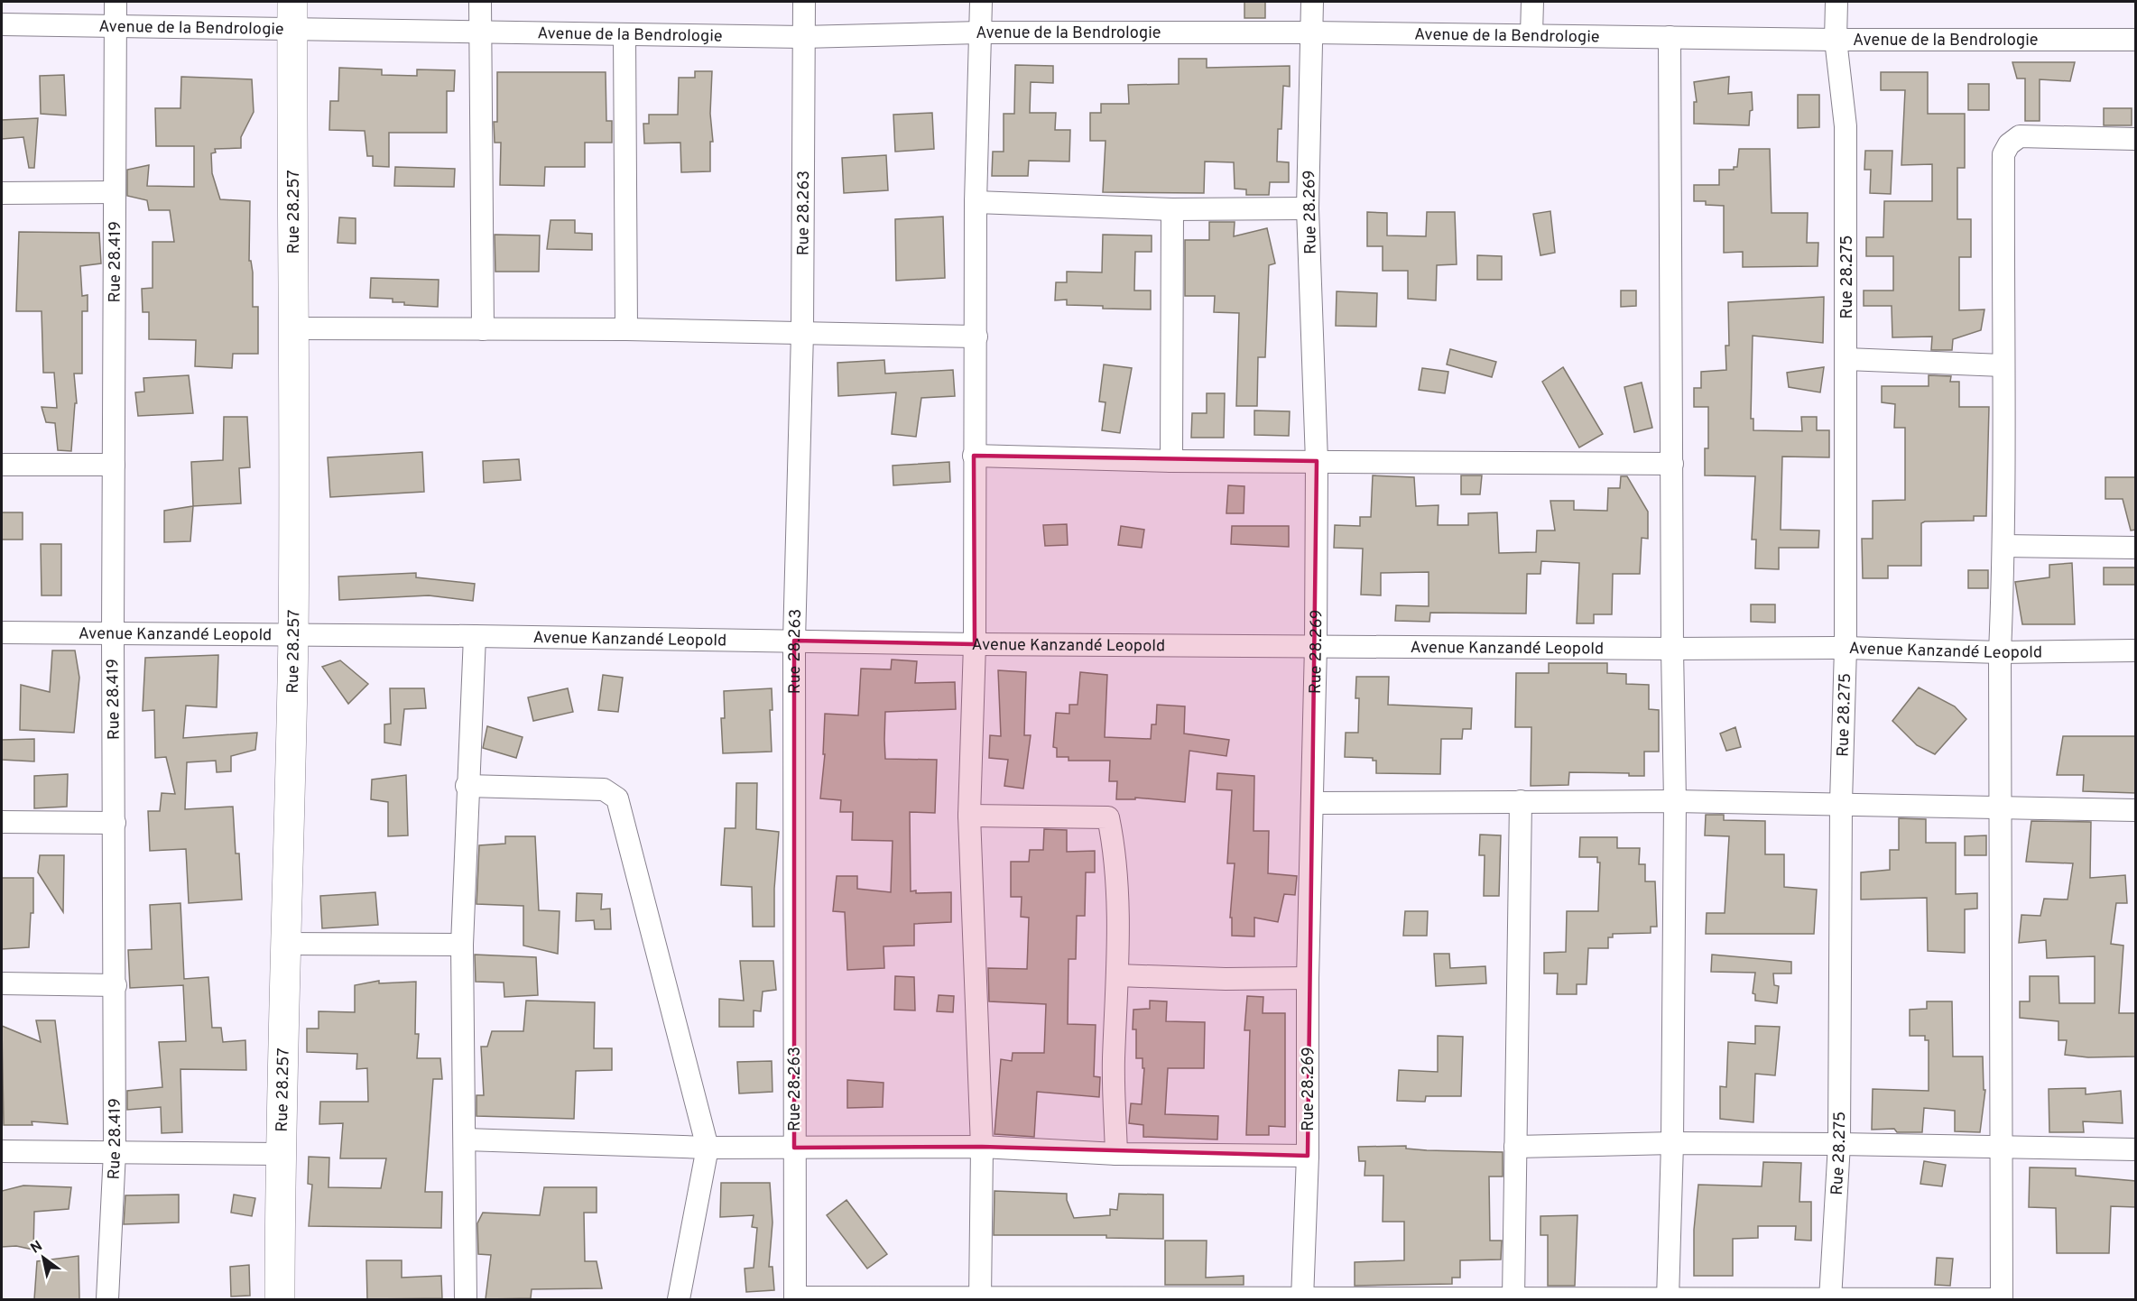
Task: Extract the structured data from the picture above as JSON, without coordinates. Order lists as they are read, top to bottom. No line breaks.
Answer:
{"streets":{"street":["Avenue de la Bendrologie","Rue 28.257","Rue 28.263","Rue 28.269","Rue 28.419","Rue 28.275","Avenue Kanzandé Leopold"]},"crossings":[["Avenue de la Bendrologie","Rue 28.257"],["Avenue de la Bendrologie","Rue 28.263"],["Avenue de la Bendrologie","Rue 28.269"],["Avenue de la Bendrologie","Rue 28.419"],["Avenue de la Bendrologie","Rue 28.275"],["Rue 28.257","Avenue Kanzandé Leopold"],["Rue 28.263","Avenue Kanzandé Leopold"],["Rue 28.269","Avenue Kanzandé Leopold"],["Rue 28.419","Avenue Kanzandé Leopold"],["Rue 28.275","Avenue Kanzandé Leopold"]],"north":"top left"}
